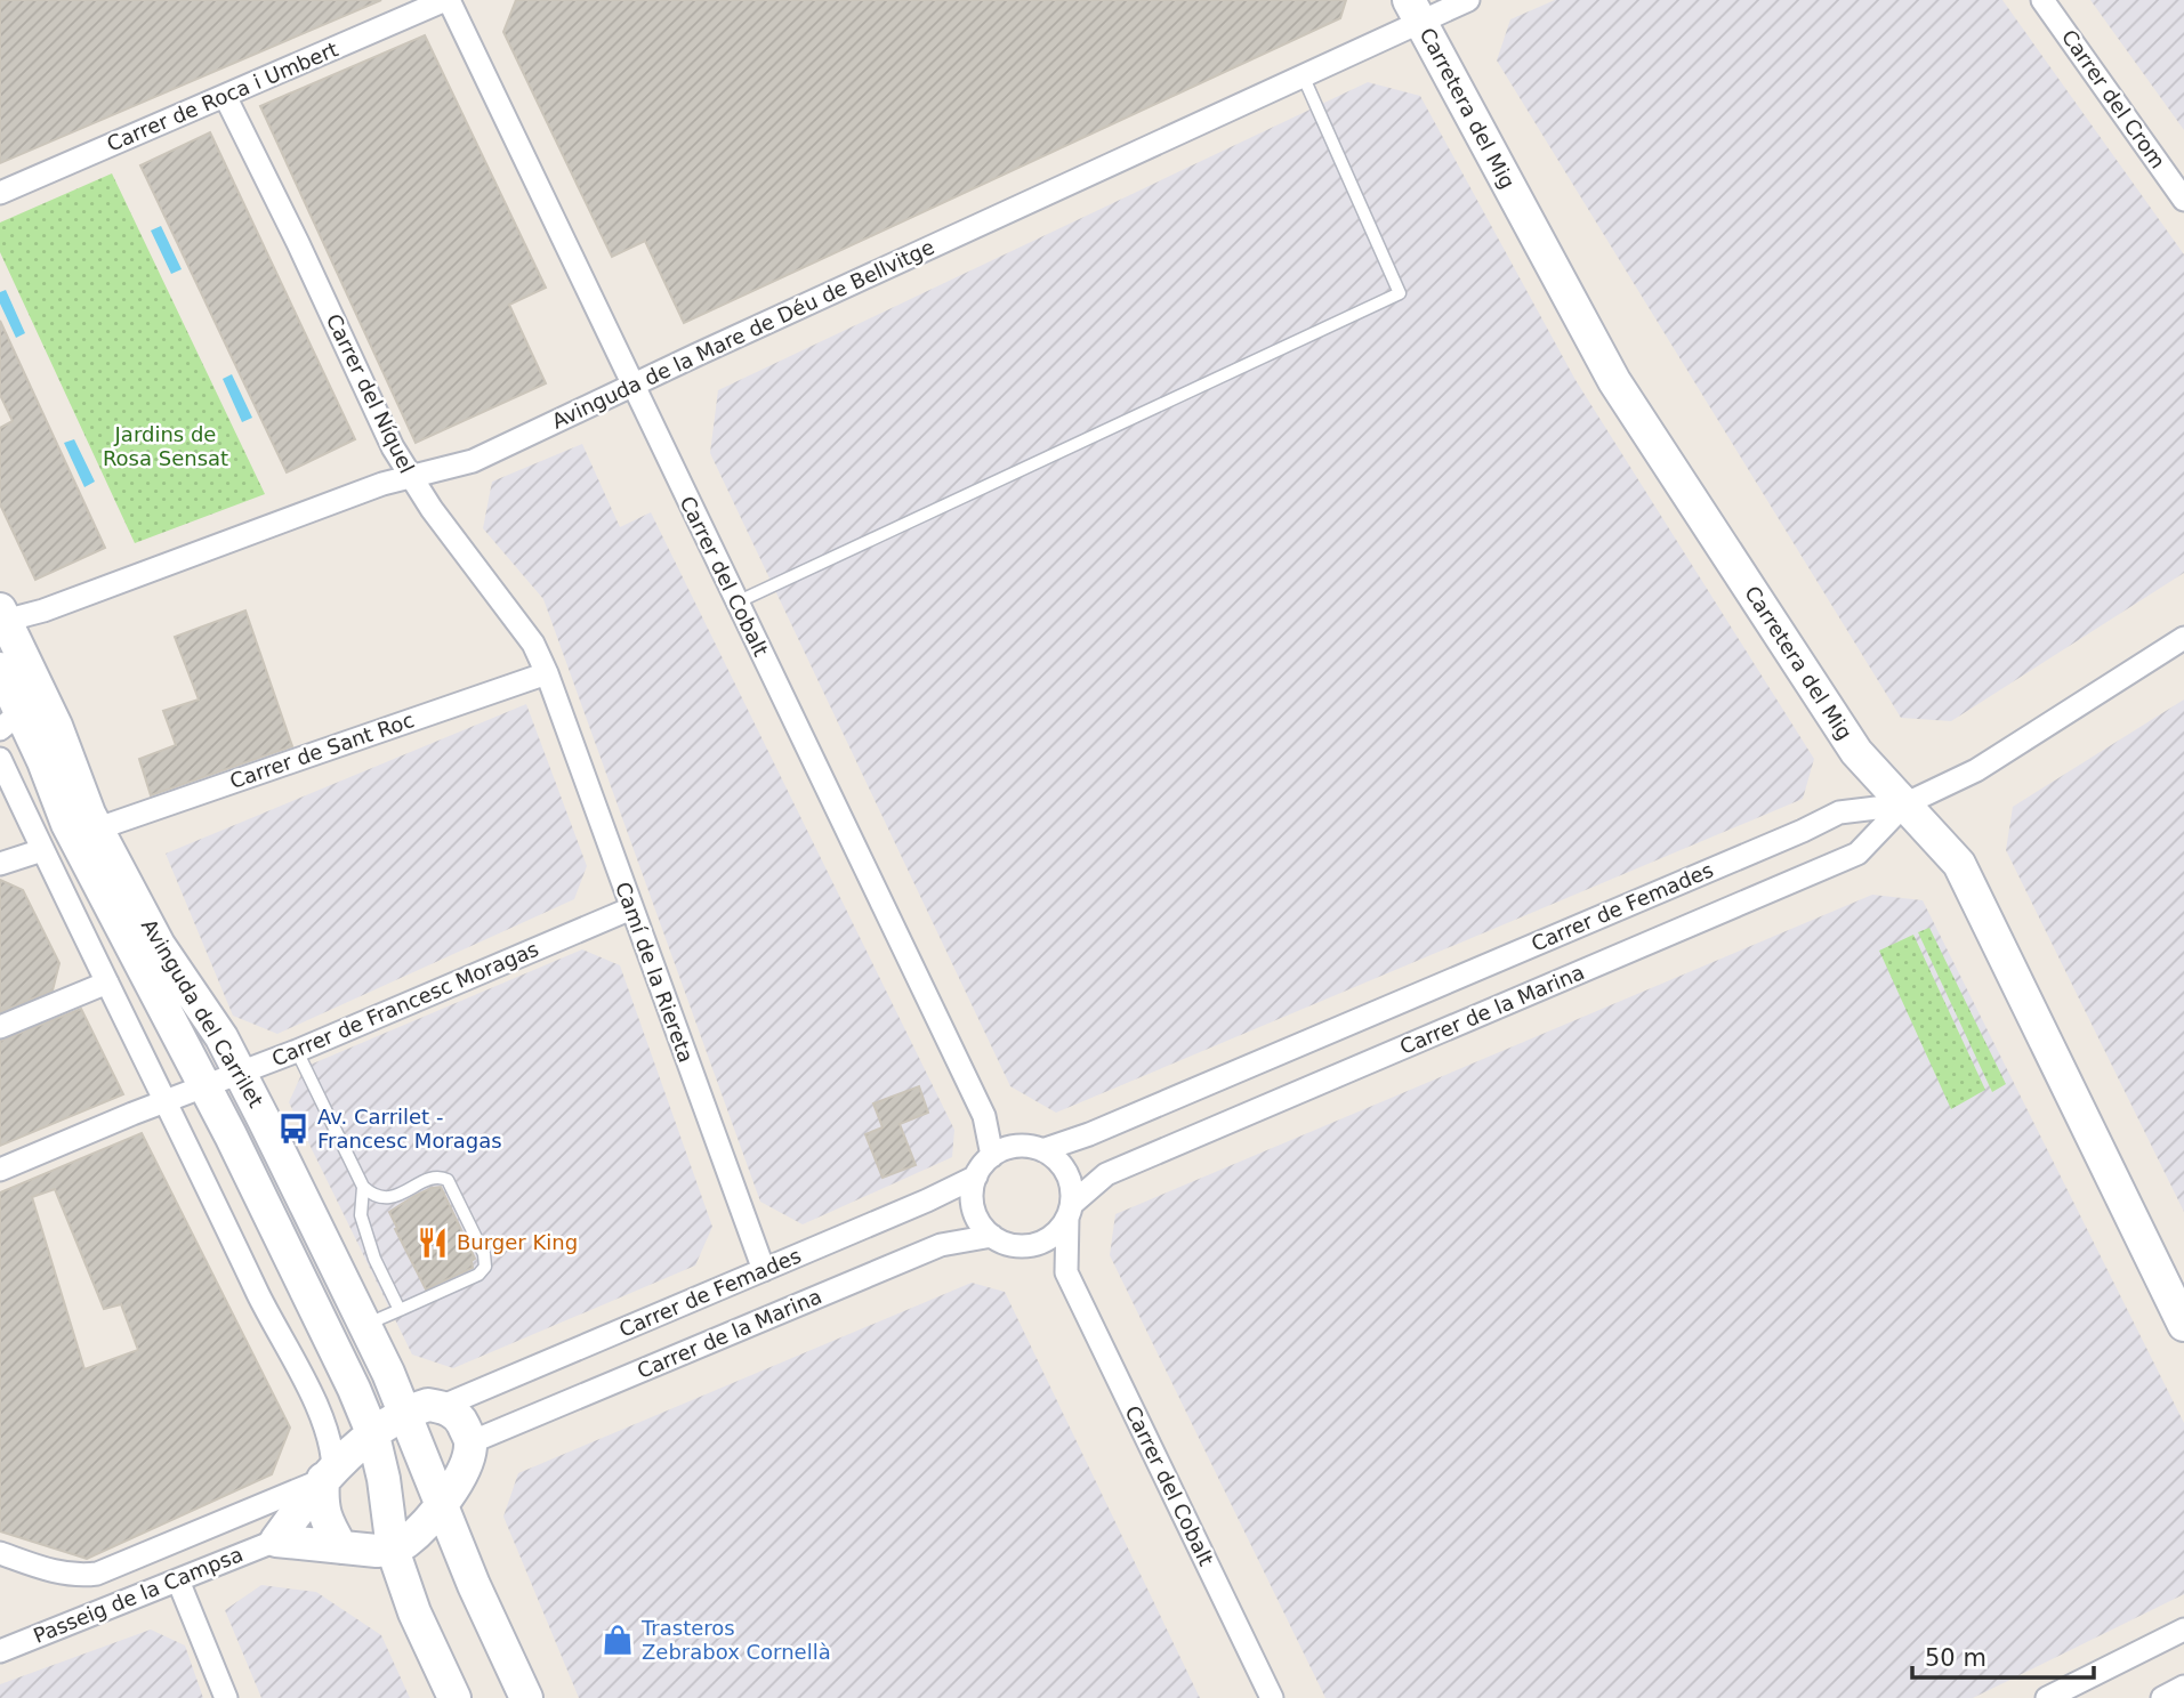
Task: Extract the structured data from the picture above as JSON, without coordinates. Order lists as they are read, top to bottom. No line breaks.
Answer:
{"streets":{"main road":["Carretera del Mig","Avinguda del Carrilet"],"street":["Carrer de Roca i Umbert","Carrer del Crom","Avinguda de la Mare de Déu de Bellvitge","Carrer del Níquel","Carrer del Cobalt","Carrer de Sant Roc","Carrer de Femades","Camí de la Riereta","Carrer de Francesc Moragas","Carrer de la Marina","Passeig de la Campsa"]},"crossings":[["Carrer de Roca i Umbert","Carrer del Níquel"],["Carrer de Roca i Umbert","Carrer del Cobalt"],["Carretera del Mig","Avinguda de la Mare de Déu de Bellvitge"],["Carretera del Mig","Carrer de Femades"],["Carretera del Mig","Carrer de la Marina"],["Avinguda de la Mare de Déu de Bellvitge","Carrer del Níquel"],["Avinguda de la Mare de Déu de Bellvitge","Carrer del Cobalt"],["Avinguda de la Mare de Déu de Bellvitge","Avinguda del Carrilet"],["Carrer del Níquel","Carrer de Sant Roc"],["Carrer del Níquel","Camí de la Riereta"],["Carrer del Cobalt","Carrer de Femades"],["Carrer del Cobalt","Carrer de la Marina"],["Carrer de Sant Roc","Camí de la Riereta"],["Carrer de Sant Roc","Avinguda del Carrilet"],["Carrer de Femades","Camí de la Riereta"],["Carrer de Femades","Carrer de la Marina"],["Camí de la Riereta","Carrer de Francesc Moragas"],["Carrer de Francesc Moragas","Avinguda del Carrilet"]],"parks":["Jardins de Rosa Sensat"],"places":{"bus stop":["Av. Carrilet - Francesc Moragas"],"restaurant":["Burger King"],"shop":["Trasteros Zebrabox Cornellà"]},"scale_bar":"50 m"}
